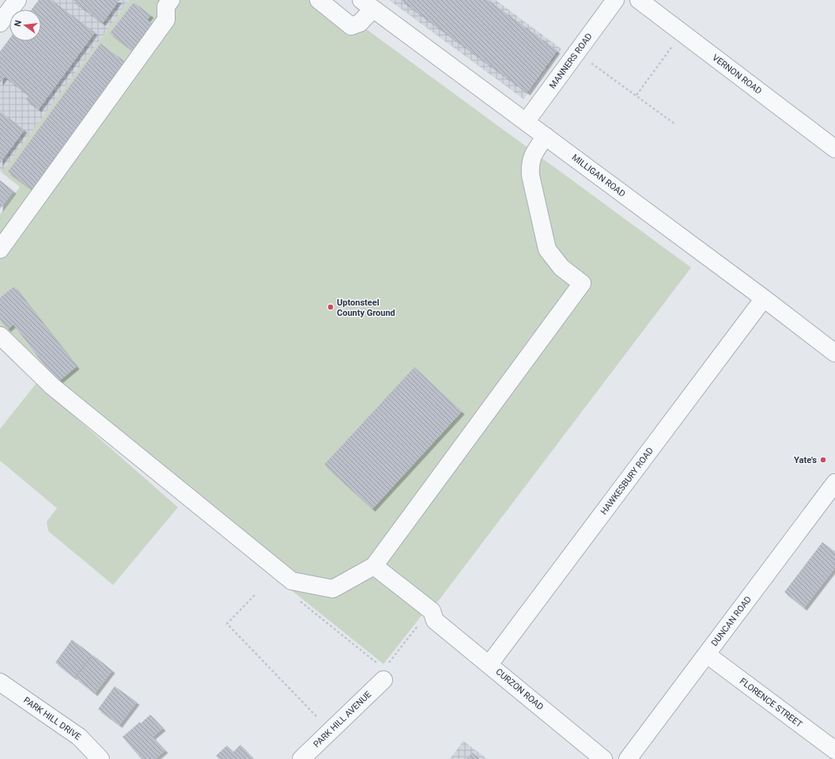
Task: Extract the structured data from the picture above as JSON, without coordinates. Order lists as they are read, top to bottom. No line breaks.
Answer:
{"streets":{"street":["MANNERS ROAD","VERNON ROAD","MILLIGAN ROAD","HAWKESBURY ROAD","DUNCAN ROAD","CURZON ROAD","FLORENCE STREET","PARK HILL DRIVE","PARK HILL AVENUE"]},"crossings":[["MANNERS ROAD","MILLIGAN ROAD"],["MILLIGAN ROAD","HAWKESBURY ROAD"],["HAWKESBURY ROAD","CURZON ROAD"],["DUNCAN ROAD","FLORENCE STREET"]],"places":["Uptonsteel County Ground","Yate's"],"north":"left"}
